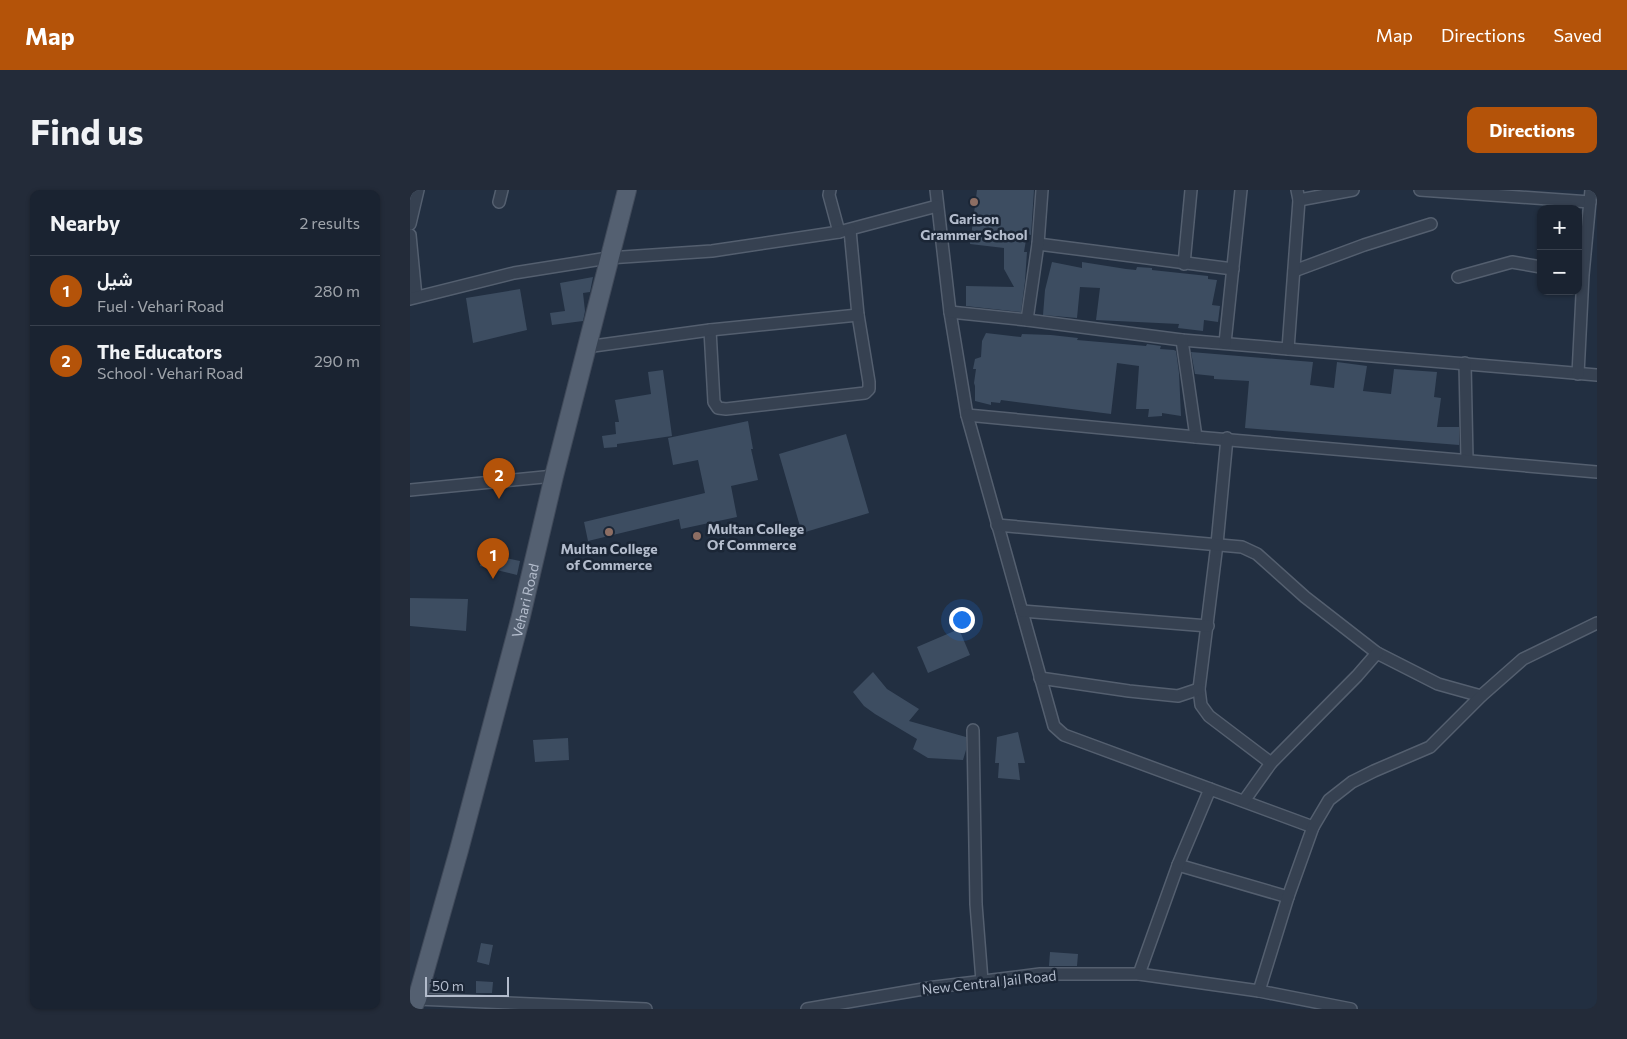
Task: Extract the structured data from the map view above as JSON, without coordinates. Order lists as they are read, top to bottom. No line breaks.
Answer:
{"streets":{"main road":["Vehari Road"],"street":["New Central Jail Road"]},"places":["Garison Grammer School","Multan College of Commerce","Multan College Of Commerce"],"scale_bar":"50 m","page":{"header":"Map","nav":["Map","Directions","Saved"],"buttons":"Directions","title":"Find us","heading":["Nearby","2 results"],"map_buttons":["+","−"],"list":[{"mark":"1","name":"شیل","note":"Fuel · Vehari Road","value":"280 m"},{"mark":"2","name":"The Educators","note":"School · Vehari Road","value":"290 m"}],"pins":["2","1"],"scale":"50 m"}}
